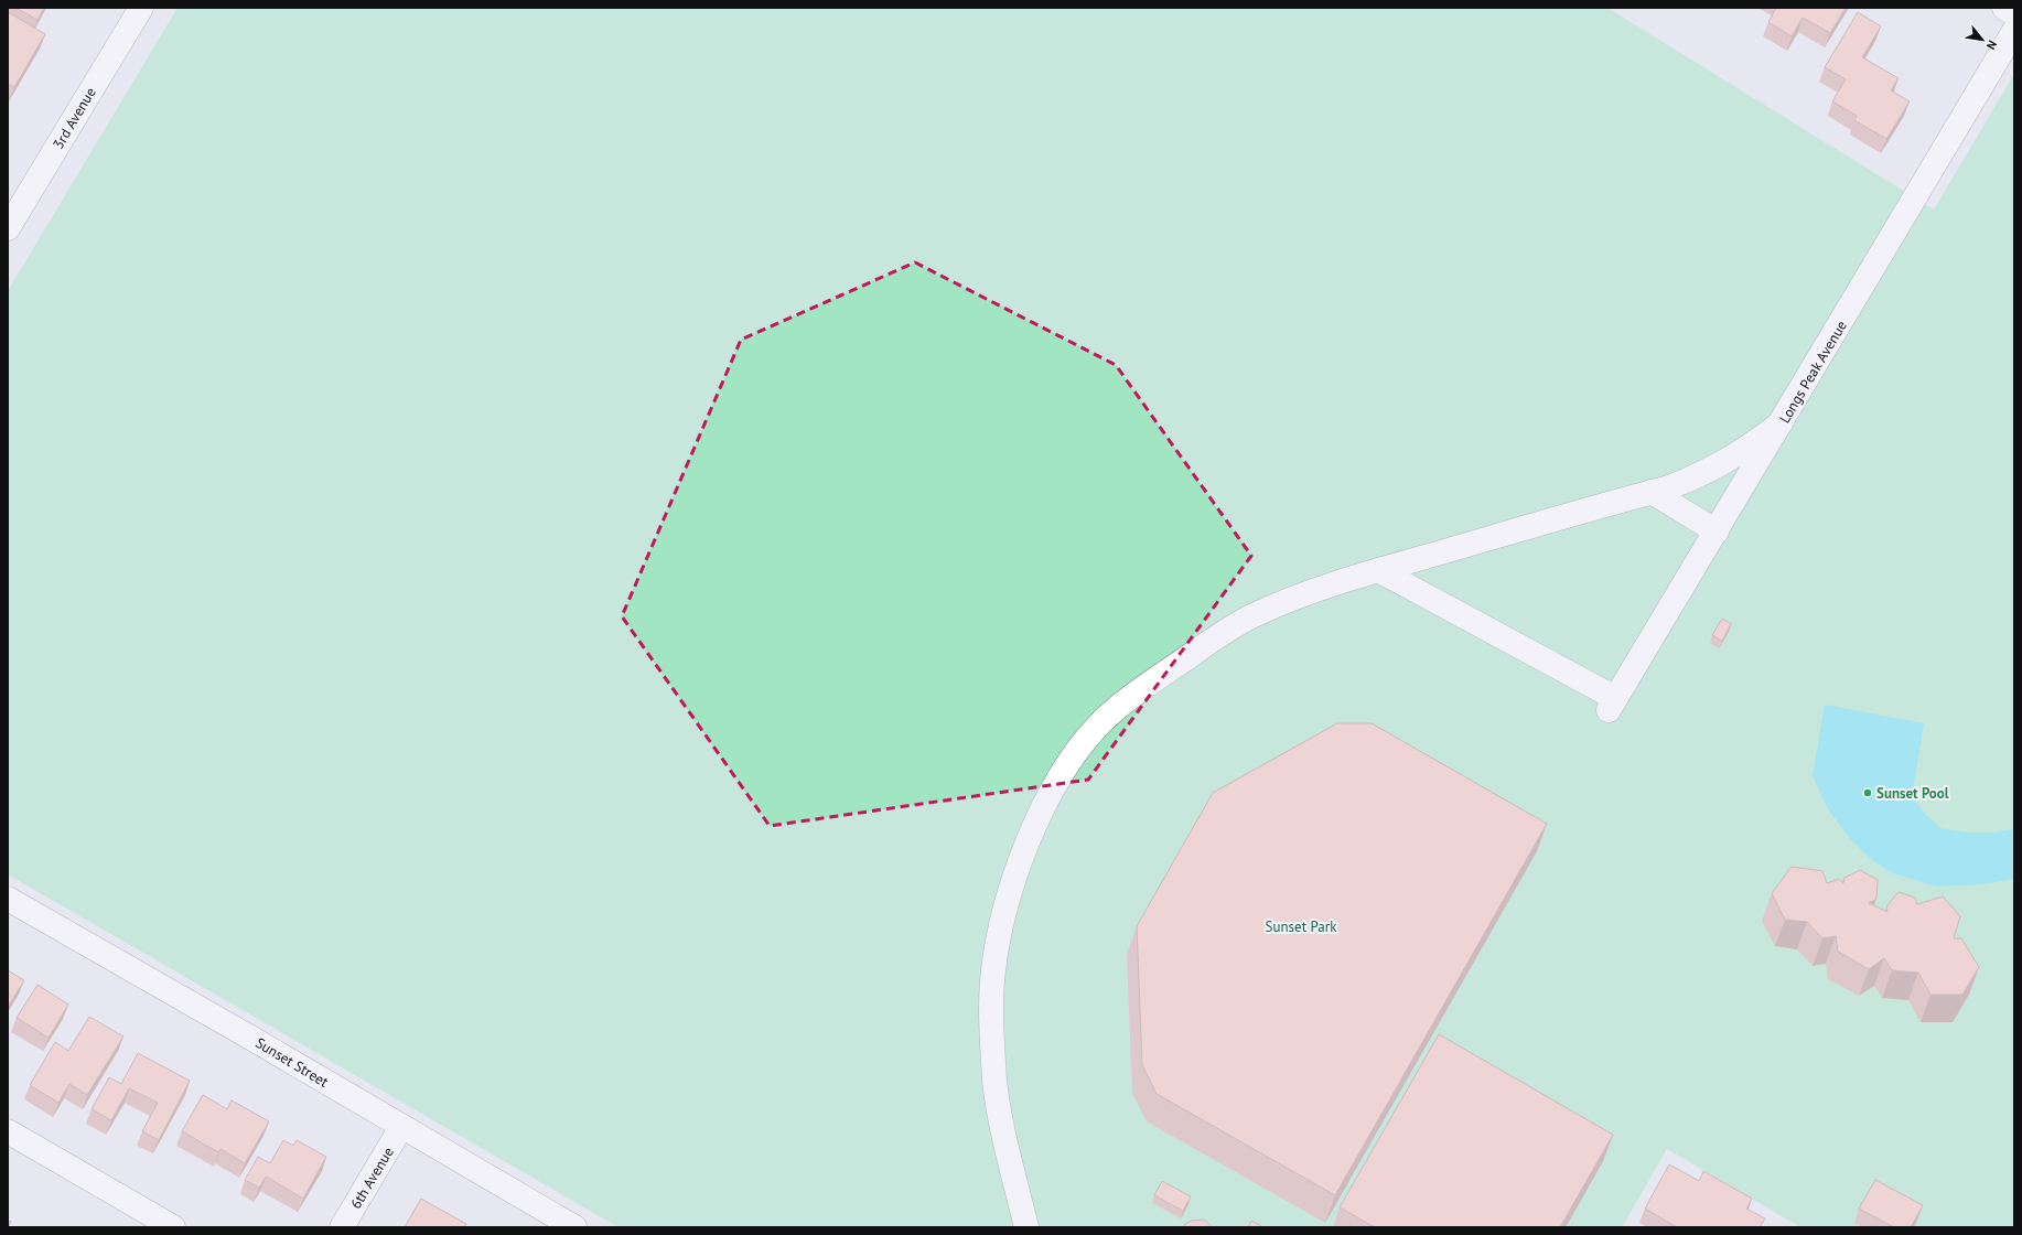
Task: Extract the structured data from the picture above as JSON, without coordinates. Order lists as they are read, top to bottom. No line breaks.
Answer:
{"streets":{"street":["3rd Avenue","Longs Peak Avenue","Sunset Street","6th Avenue"]},"crossings":[["Sunset Street","6th Avenue"]],"parks":["Sunset Park"],"places":["Sunset Pool"],"north":"bottom right"}
